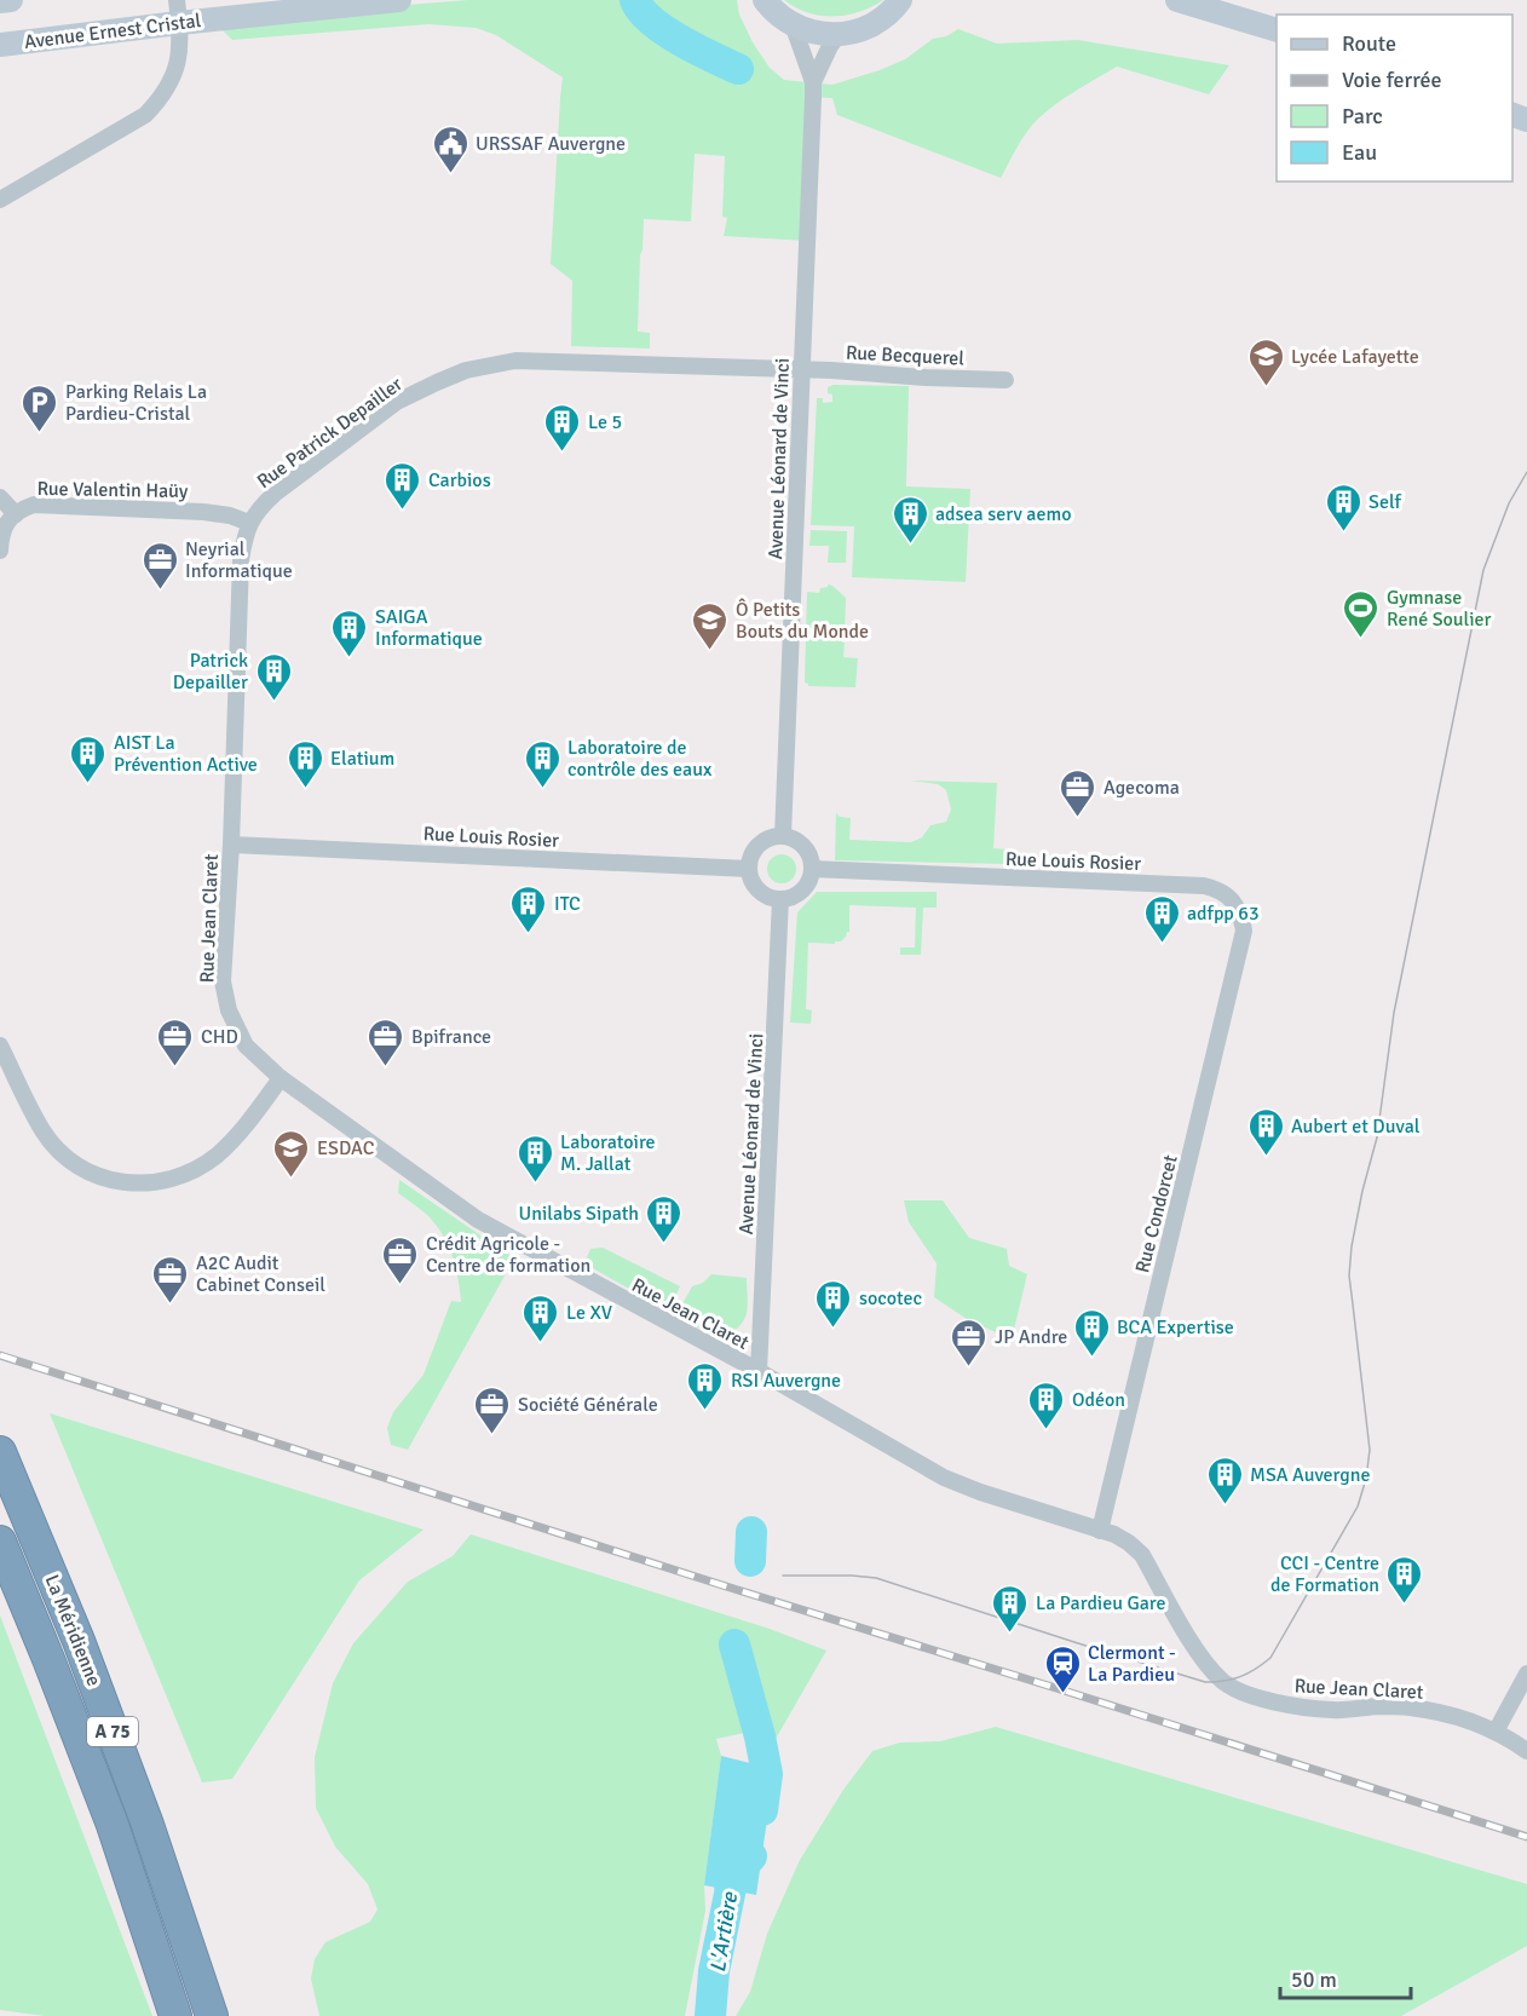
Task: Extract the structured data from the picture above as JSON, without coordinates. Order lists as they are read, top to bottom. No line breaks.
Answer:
{"streets":{"highway":["La Méridienne","A 75"],"main road":["Avenue Ernest Cristal"],"street":["Rue Becquerel","Rue Patrick Depailler","Avenue Léonard de Vinci","Rue Valentin Haüy","Rue Louis Rosier","Rue Jean Claret","Rue Condorcet"]},"crossings":[["Rue Becquerel","Rue Patrick Depailler"],["Rue Becquerel","Avenue Léonard de Vinci"],["Rue Patrick Depailler","Avenue Léonard de Vinci"],["Rue Patrick Depailler","Rue Valentin Haüy"],["Rue Patrick Depailler","Rue Louis Rosier"],["Rue Patrick Depailler","Rue Jean Claret"],["Avenue Léonard de Vinci","Rue Louis Rosier"],["Avenue Léonard de Vinci","Rue Jean Claret"],["Rue Louis Rosier","Rue Jean Claret"],["Rue Louis Rosier","Rue Condorcet"],["Rue Jean Claret","Rue Condorcet"]],"water":["L'Artière"],"places":{"public building":["URSSAF Auvergne"],"school or university":["Lycée Lafayette","Ô Petits Bouts du Monde","ESDAC"],"parking":["Parking Relais La Pardieu-Cristal"],"building":["Le 5","Carbios","Self","adsea serv aemo","SAIGA Informatique","Patrick Depailler","AIST La Prévention Active","Elatium","Laboratoire de contrôle des eaux","ITC","adfpp 63","Aubert et Duval","Laboratoire M. Jallat","Unilabs Sipath","socotec","Le XV","BCA Expertise","RSI Auvergne","Odéon","MSA Auvergne","CCI - Centre de Formation","La Pardieu Gare"],"office":["Neyrial Informatique","Agecoma","CHD","Bpifrance","Crédit Agricole - Centre de formation","A2C Audit Cabinet Conseil","JP Andre","Société Générale"],"sports":["Gymnase René Soulier"],"station":["Clermont - La Pardieu"]},"legend":["Route","Voie ferrée","Parc","Eau"],"scale_bar":"50 m"}
